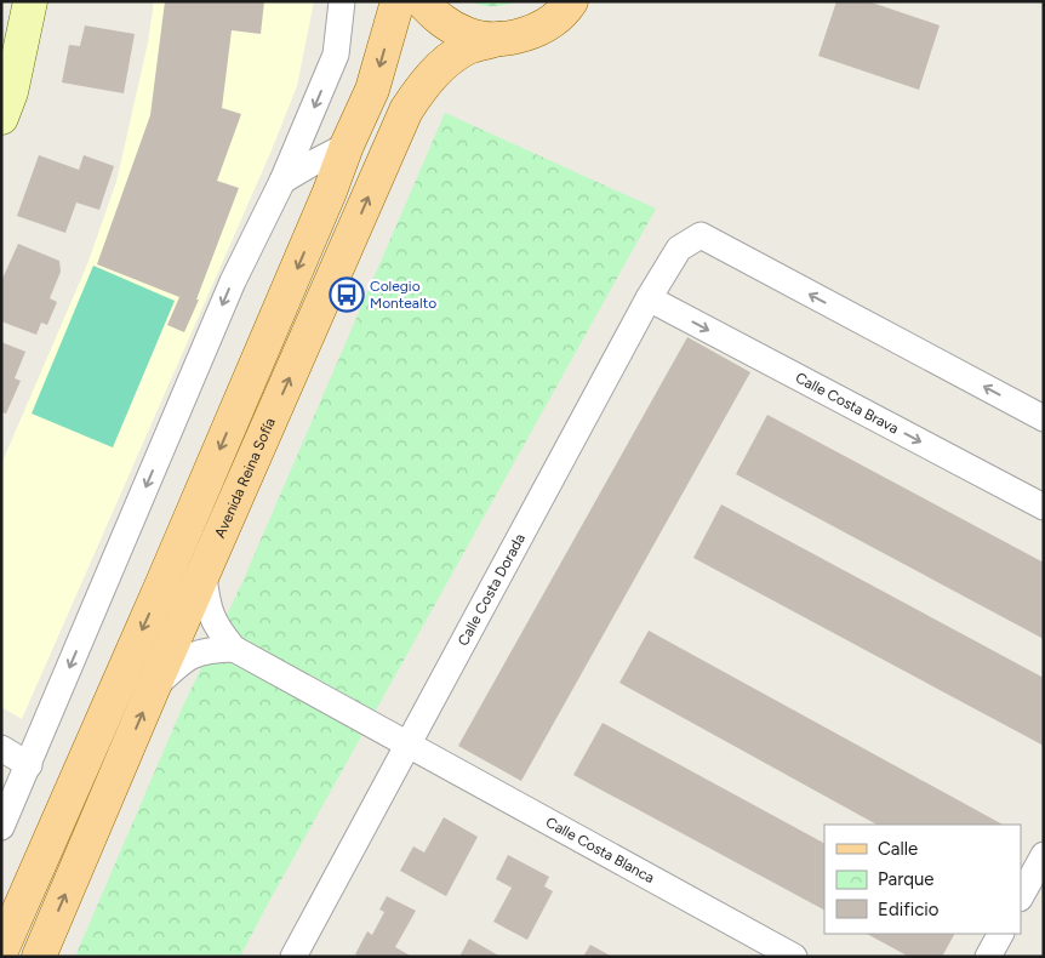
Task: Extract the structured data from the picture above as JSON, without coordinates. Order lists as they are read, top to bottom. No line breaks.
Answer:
{"streets":{"main road":["Avenida Reina Sofía"],"street":["Calle Costa Brava","Calle Costa Dorada","Calle Costa Blanca"]},"crossings":[["Calle Costa Brava","Calle Costa Dorada"],["Calle Costa Dorada","Calle Costa Blanca"]],"one_way":["Calle Costa Brava"],"places":{"bus stop":["Colegio Montealto"]},"legend":["Calle","Parque","Edificio"]}
